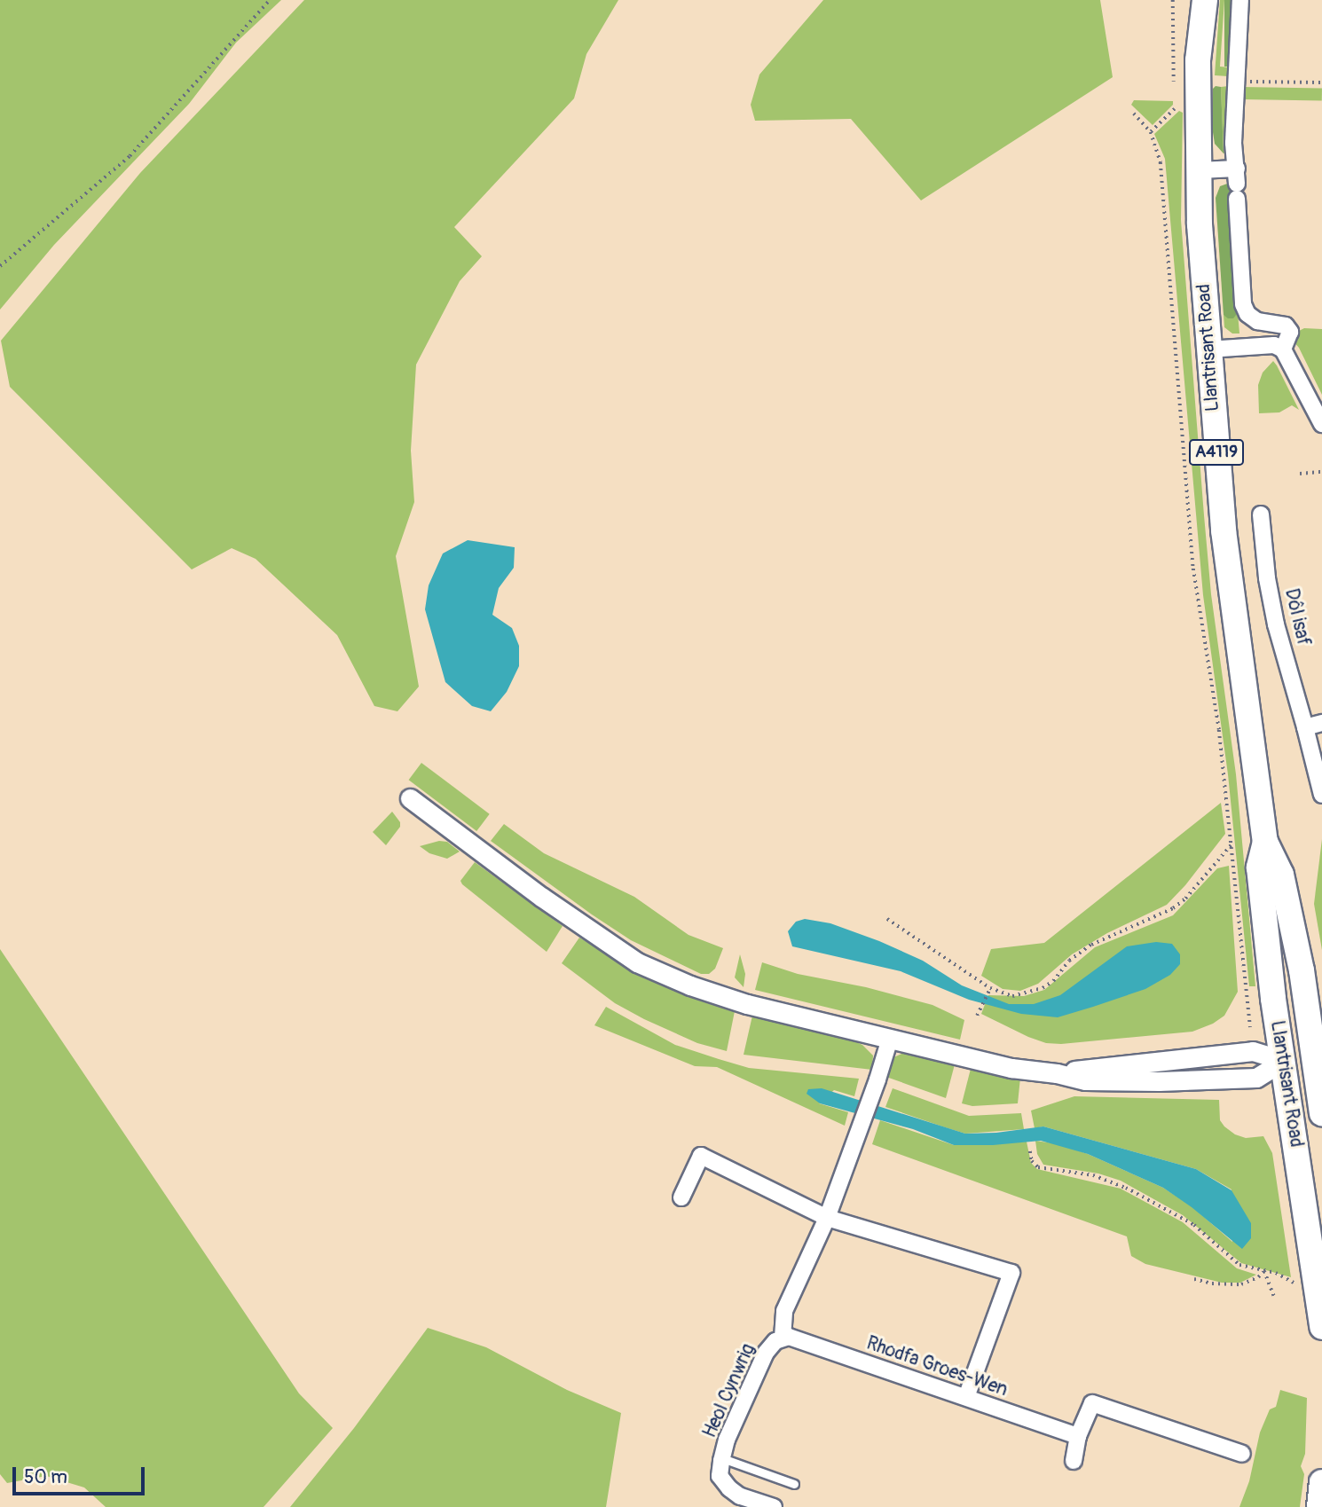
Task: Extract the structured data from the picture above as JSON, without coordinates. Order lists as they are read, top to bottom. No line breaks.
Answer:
{"streets":{"main road":["Llantrisant Road","A4119"],"street":["Dôl isaf","Rhodfa Groes-Wen","Heol Cynwrig"]},"crossings":[["Rhodfa Groes-Wen","Heol Cynwrig"]],"scale_bar":"50 m"}
